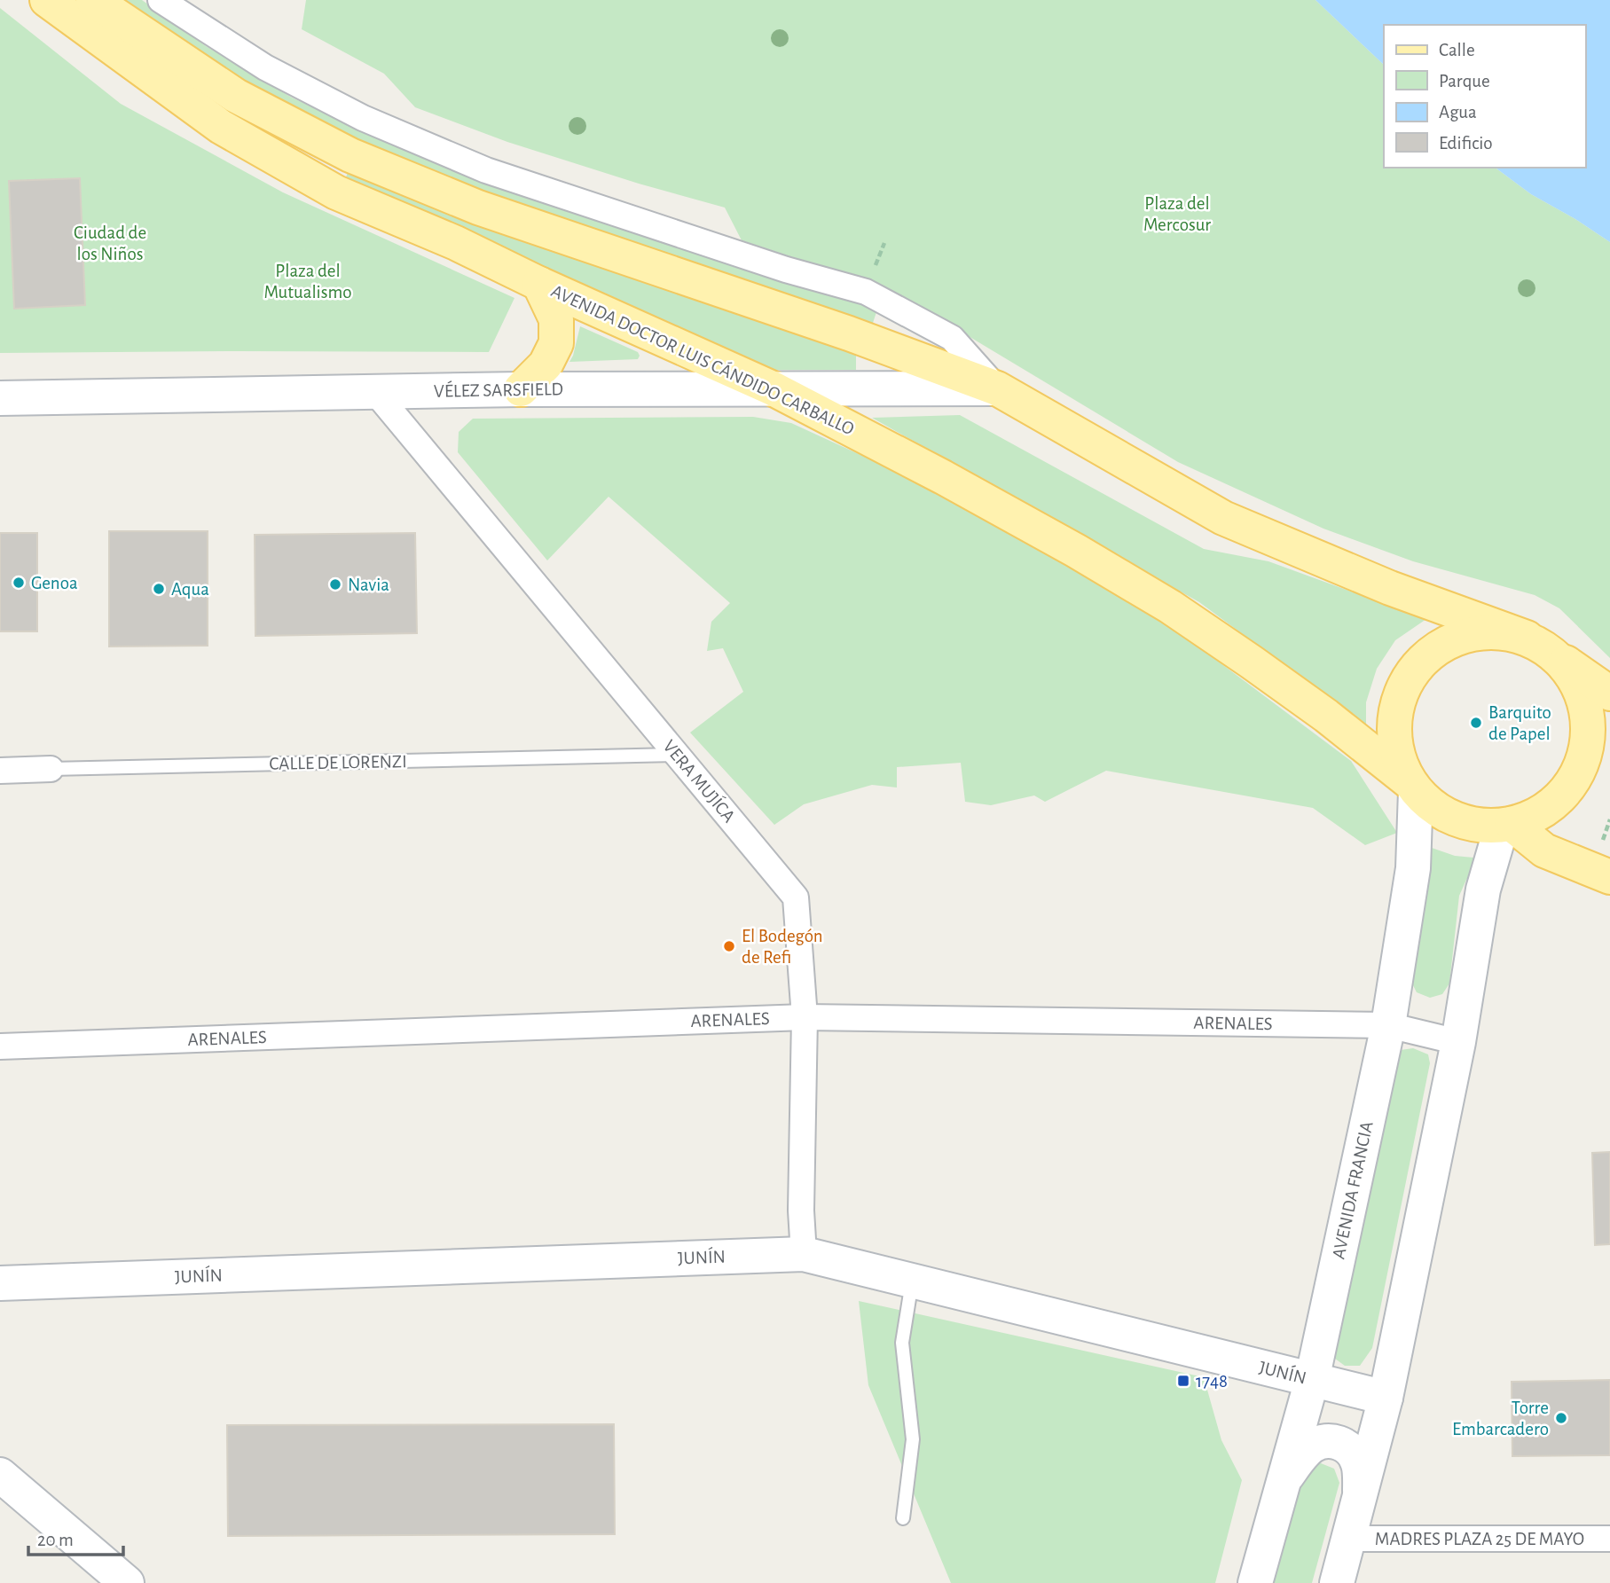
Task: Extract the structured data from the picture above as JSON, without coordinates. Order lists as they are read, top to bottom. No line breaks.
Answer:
{"streets":{"main road":["AVENIDA DOCTOR LUIS CÁNDIDO CARBALLO","VÉLEZ SARSFIELD","AVENIDA FRANCIA","JUNÍN"],"street":["CALLE DE LORENZI","VERA MUJÍCA","ARENALES","MADRES PLAZA 25 DE MAYO"]},"crossings":[["AVENIDA DOCTOR LUIS CÁNDIDO CARBALLO","VÉLEZ SARSFIELD"],["AVENIDA DOCTOR LUIS CÁNDIDO CARBALLO","AVENIDA FRANCIA"],["VÉLEZ SARSFIELD","VERA MUJÍCA"],["CALLE DE LORENZI","VERA MUJÍCA"],["VERA MUJÍCA","ARENALES"],["VERA MUJÍCA","JUNÍN"],["ARENALES","AVENIDA FRANCIA"],["AVENIDA FRANCIA","JUNÍN"]],"parks":["Plaza del Mercosur","Ciudad de los Niños","Plaza del Mutualismo"],"places":{"other":["Genoa","Navia","Aqua","Barquito de Papel","El Bodegón de Refi","Torre Embarcadero"],"transit":["1748"]},"legend":["Calle","Parque","Agua","Edificio"],"scale_bar":"20 m"}
